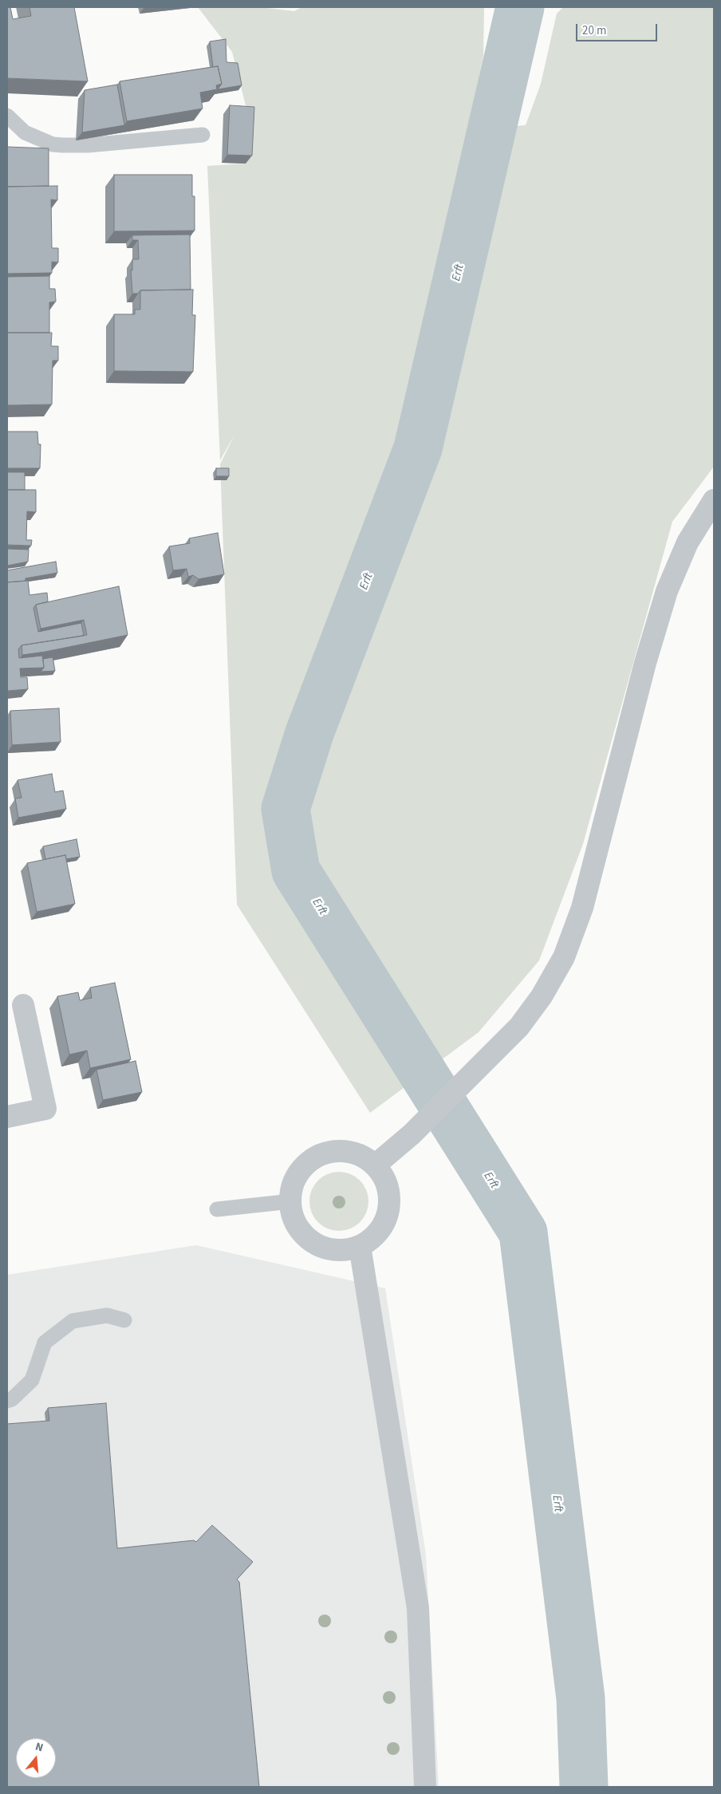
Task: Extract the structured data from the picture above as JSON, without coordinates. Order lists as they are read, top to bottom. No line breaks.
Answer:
{"water":["Erft"],"scale_bar":"20 m","north":"top"}
